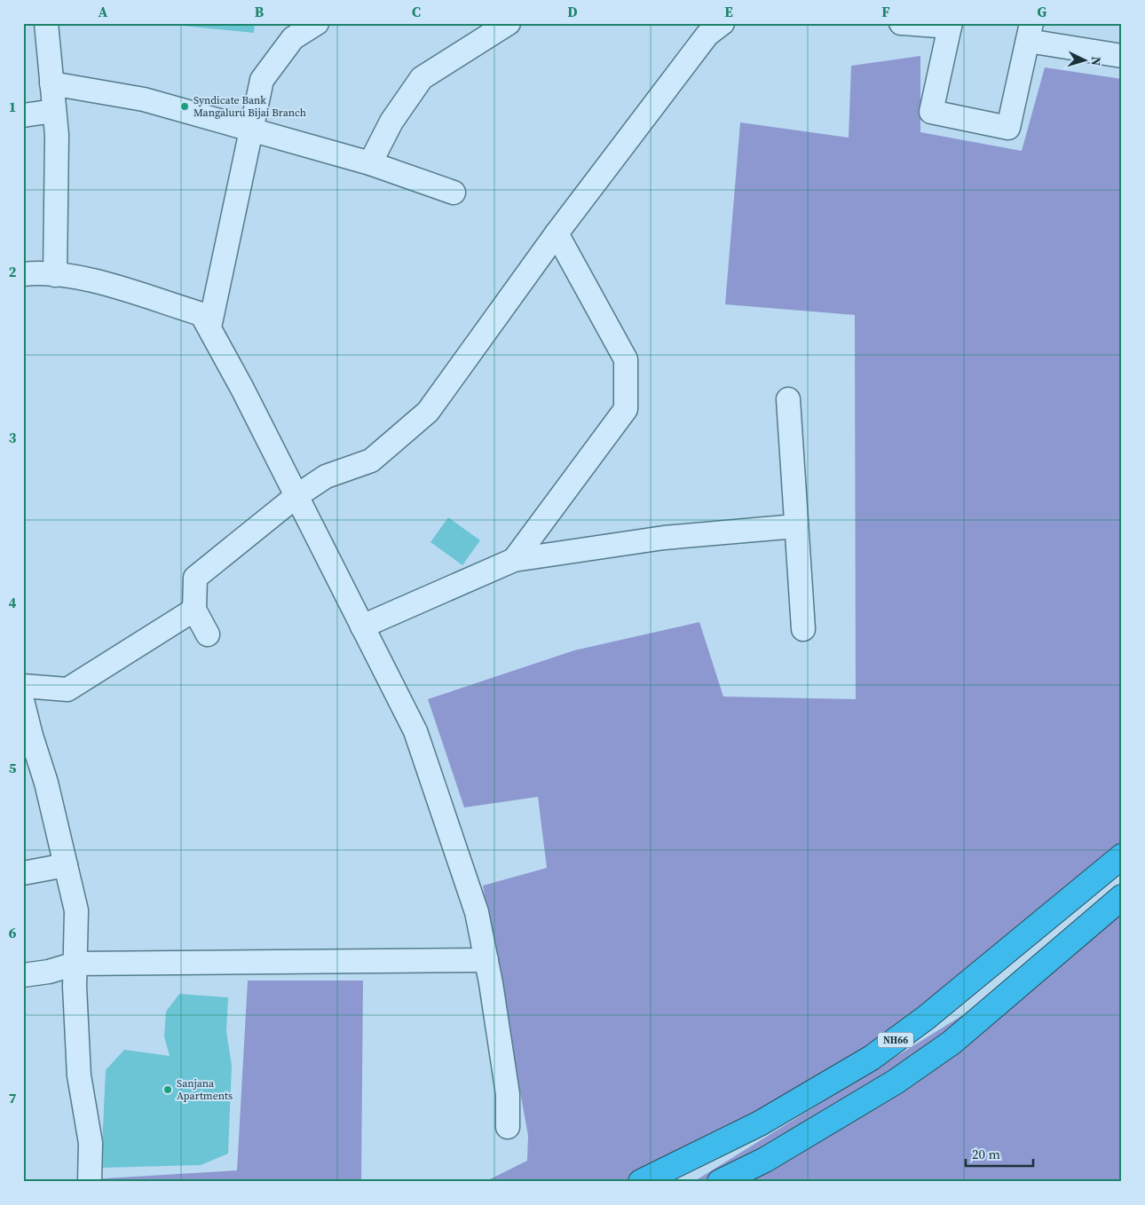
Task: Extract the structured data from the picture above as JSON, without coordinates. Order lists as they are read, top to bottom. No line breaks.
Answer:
{"streets":{"highway":["NH66"]},"places":["Syndicate Bank Mangaluru Bijai Branch","Sanjana Apartments"],"scale_bar":"20 m","north":"right","grid":{"columns":["A","B","C","D","E","F","G"],"rows":["1","2","3","4","5","6","7"]}}
